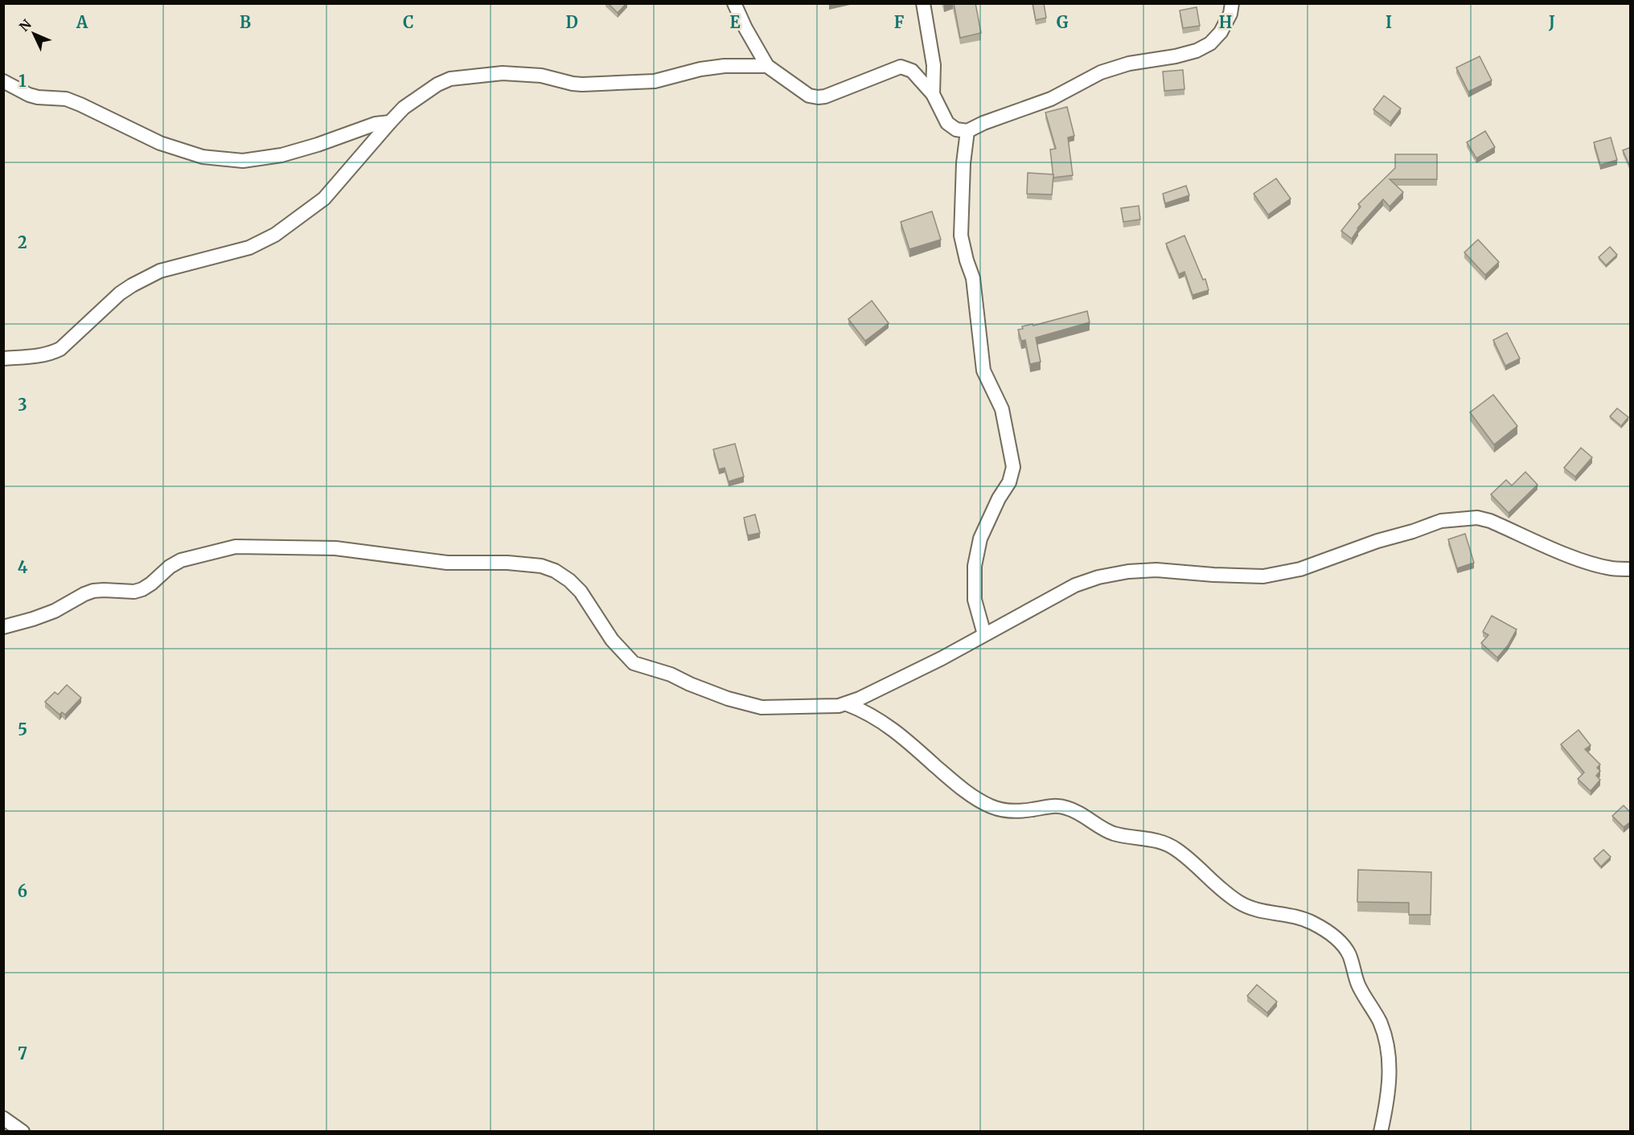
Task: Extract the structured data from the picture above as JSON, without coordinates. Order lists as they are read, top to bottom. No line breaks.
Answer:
{"north":"top left","grid":{"columns":["A","B","C","D","E","F","G","H","I","J"],"rows":["1","2","3","4","5","6","7"]}}
